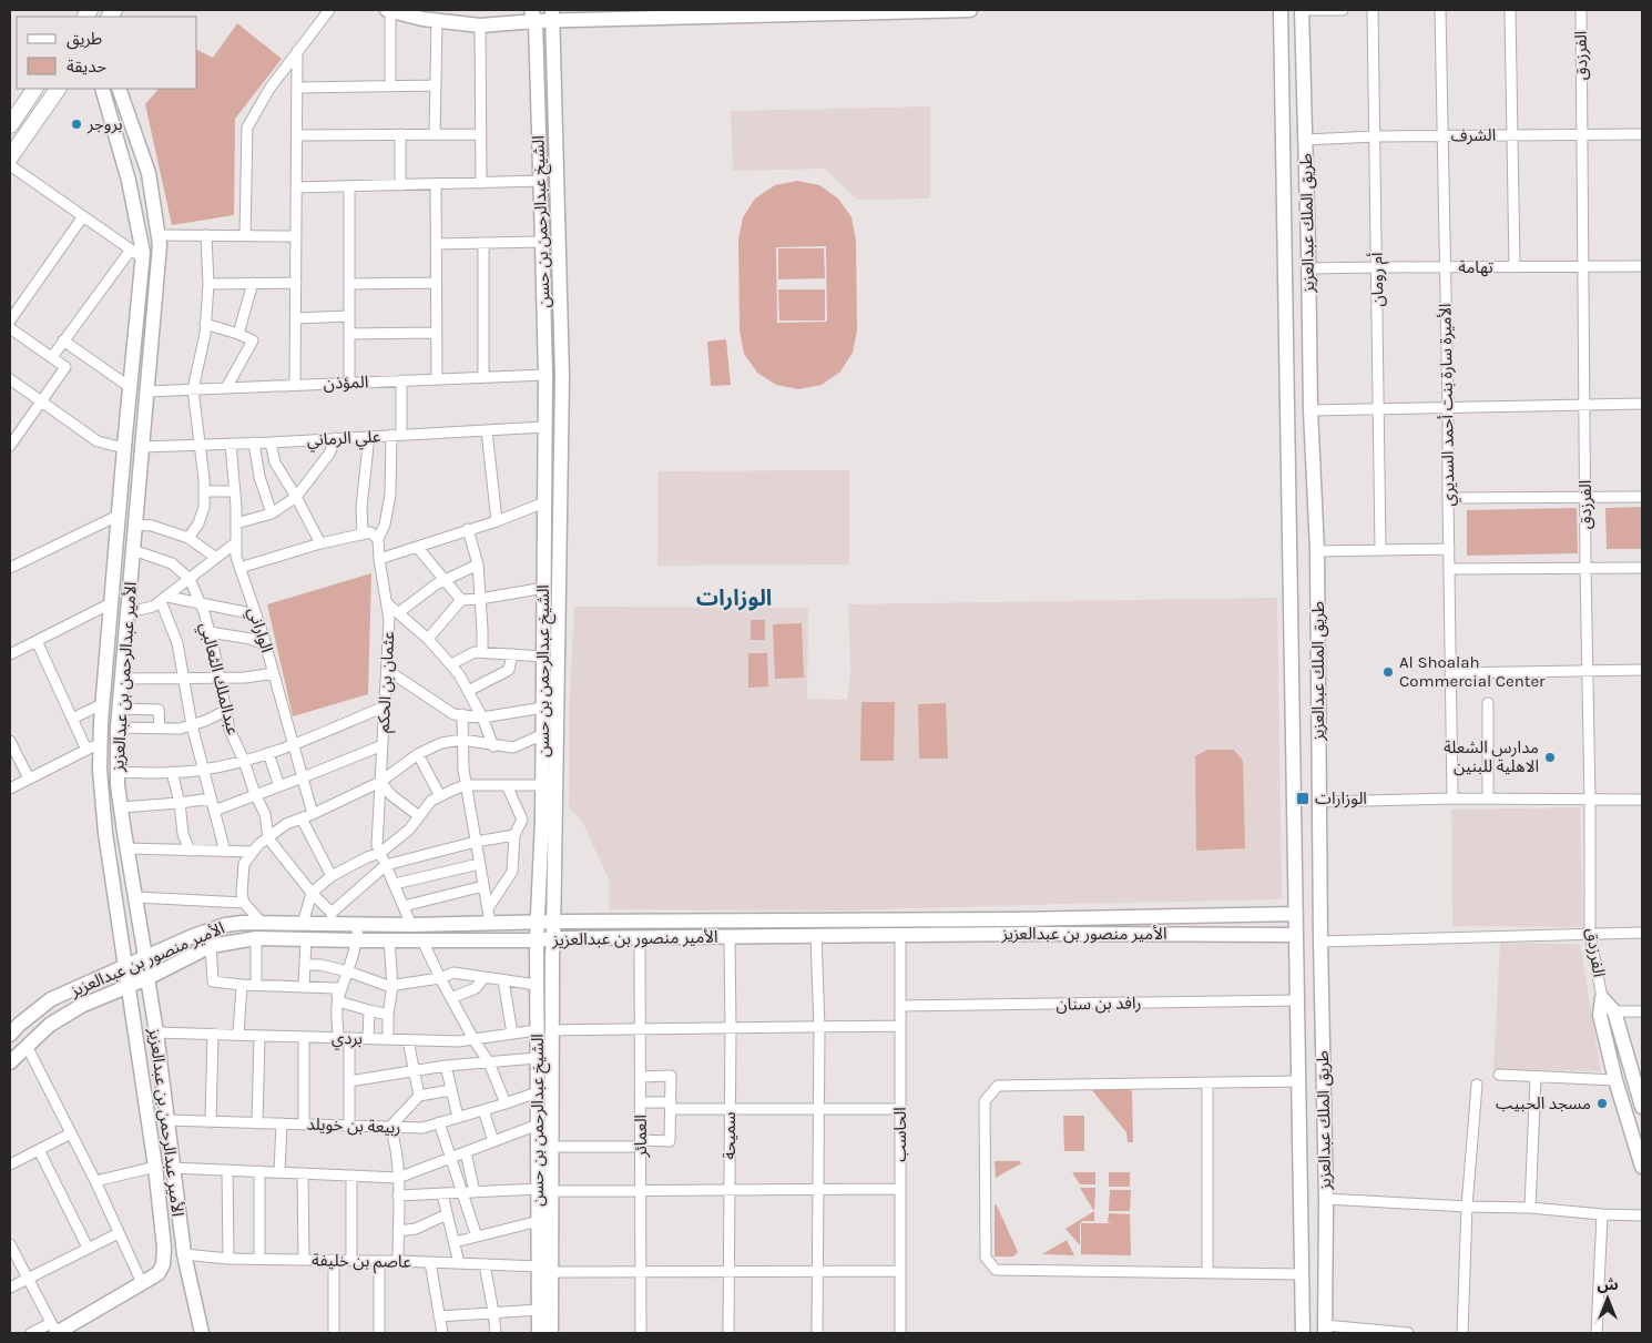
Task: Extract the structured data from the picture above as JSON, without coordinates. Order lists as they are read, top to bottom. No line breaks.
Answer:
{"streets":{"street":["الفرزدق","الشرف","الشيخ عبدالرحمن بن حسن","طريق الملك عبدالعزيز","تهامة","أم رومان","المؤذن","الأميرة سارة بنت أحمد السديري","علي الرماني","الواراني","الأمير عبدالرحمن بن عبدالعزيز","عبدالملك الثعالبي","عثمان بن الحكم","الأمير منصور بن عبدالعزيز","رافد بن سنان","بردي","ربيعة بن خويلد","الحاسب","العمائر","سميحة","عاصم بن خليفة"]},"crossings":[["الفرزدق","الشرف"],["الفرزدق","تهامة"],["الشرف","طريق الملك عبدالعزيز"],["الشرف","أم رومان"],["الشرف","الأميرة سارة بنت أحمد السديري"],["الشيخ عبدالرحمن بن حسن","المؤذن"],["الشيخ عبدالرحمن بن حسن","علي الرماني"],["الشيخ عبدالرحمن بن حسن","الأمير منصور بن عبدالعزيز"],["الشيخ عبدالرحمن بن حسن","بردي"],["الشيخ عبدالرحمن بن حسن","ربيعة بن خويلد"],["الشيخ عبدالرحمن بن حسن","عاصم بن خليفة"],["طريق الملك عبدالعزيز","تهامة"],["طريق الملك عبدالعزيز","الأمير منصور بن عبدالعزيز"],["طريق الملك عبدالعزيز","رافد بن سنان"],["تهامة","أم رومان"],["تهامة","الأميرة سارة بنت أحمد السديري"],["المؤذن","الأمير عبدالرحمن بن عبدالعزيز"],["المؤذن","عثمان بن الحكم"],["علي الرماني","الواراني"],["علي الرماني","الأمير عبدالرحمن بن عبدالعزيز"],["علي الرماني","عثمان بن الحكم"],["الأمير عبدالرحمن بن عبدالعزيز","عبدالملك الثعالبي"],["الأمير عبدالرحمن بن عبدالعزيز","الأمير منصور بن عبدالعزيز"],["الأمير عبدالرحمن بن عبدالعزيز","بردي"],["الأمير عبدالرحمن بن عبدالعزيز","ربيعة بن خويلد"],["الأمير عبدالرحمن بن عبدالعزيز","عاصم بن خليفة"],["عبدالملك الثعالبي","الأمير منصور بن عبدالعزيز"],["عثمان بن الحكم","الأمير منصور بن عبدالعزيز"],["الأمير منصور بن عبدالعزيز","الحاسب"],["الأمير منصور بن عبدالعزيز","العمائر"],["الأمير منصور بن عبدالعزيز","سميحة"],["رافد بن سنان","الحاسب"],["الحاسب","عاصم بن خليفة"],["العمائر","عاصم بن خليفة"],["سميحة","عاصم بن خليفة"]],"districts":["الوزارات"],"places":{"other":["بروجر","Al Shoalah Commercial Center","مدارس الشعلة الاهلية للبنين","مسجد الحبيب"],"transit":["الوزارات"]},"legend":["طريق","حديقة"],"north":"top"}
